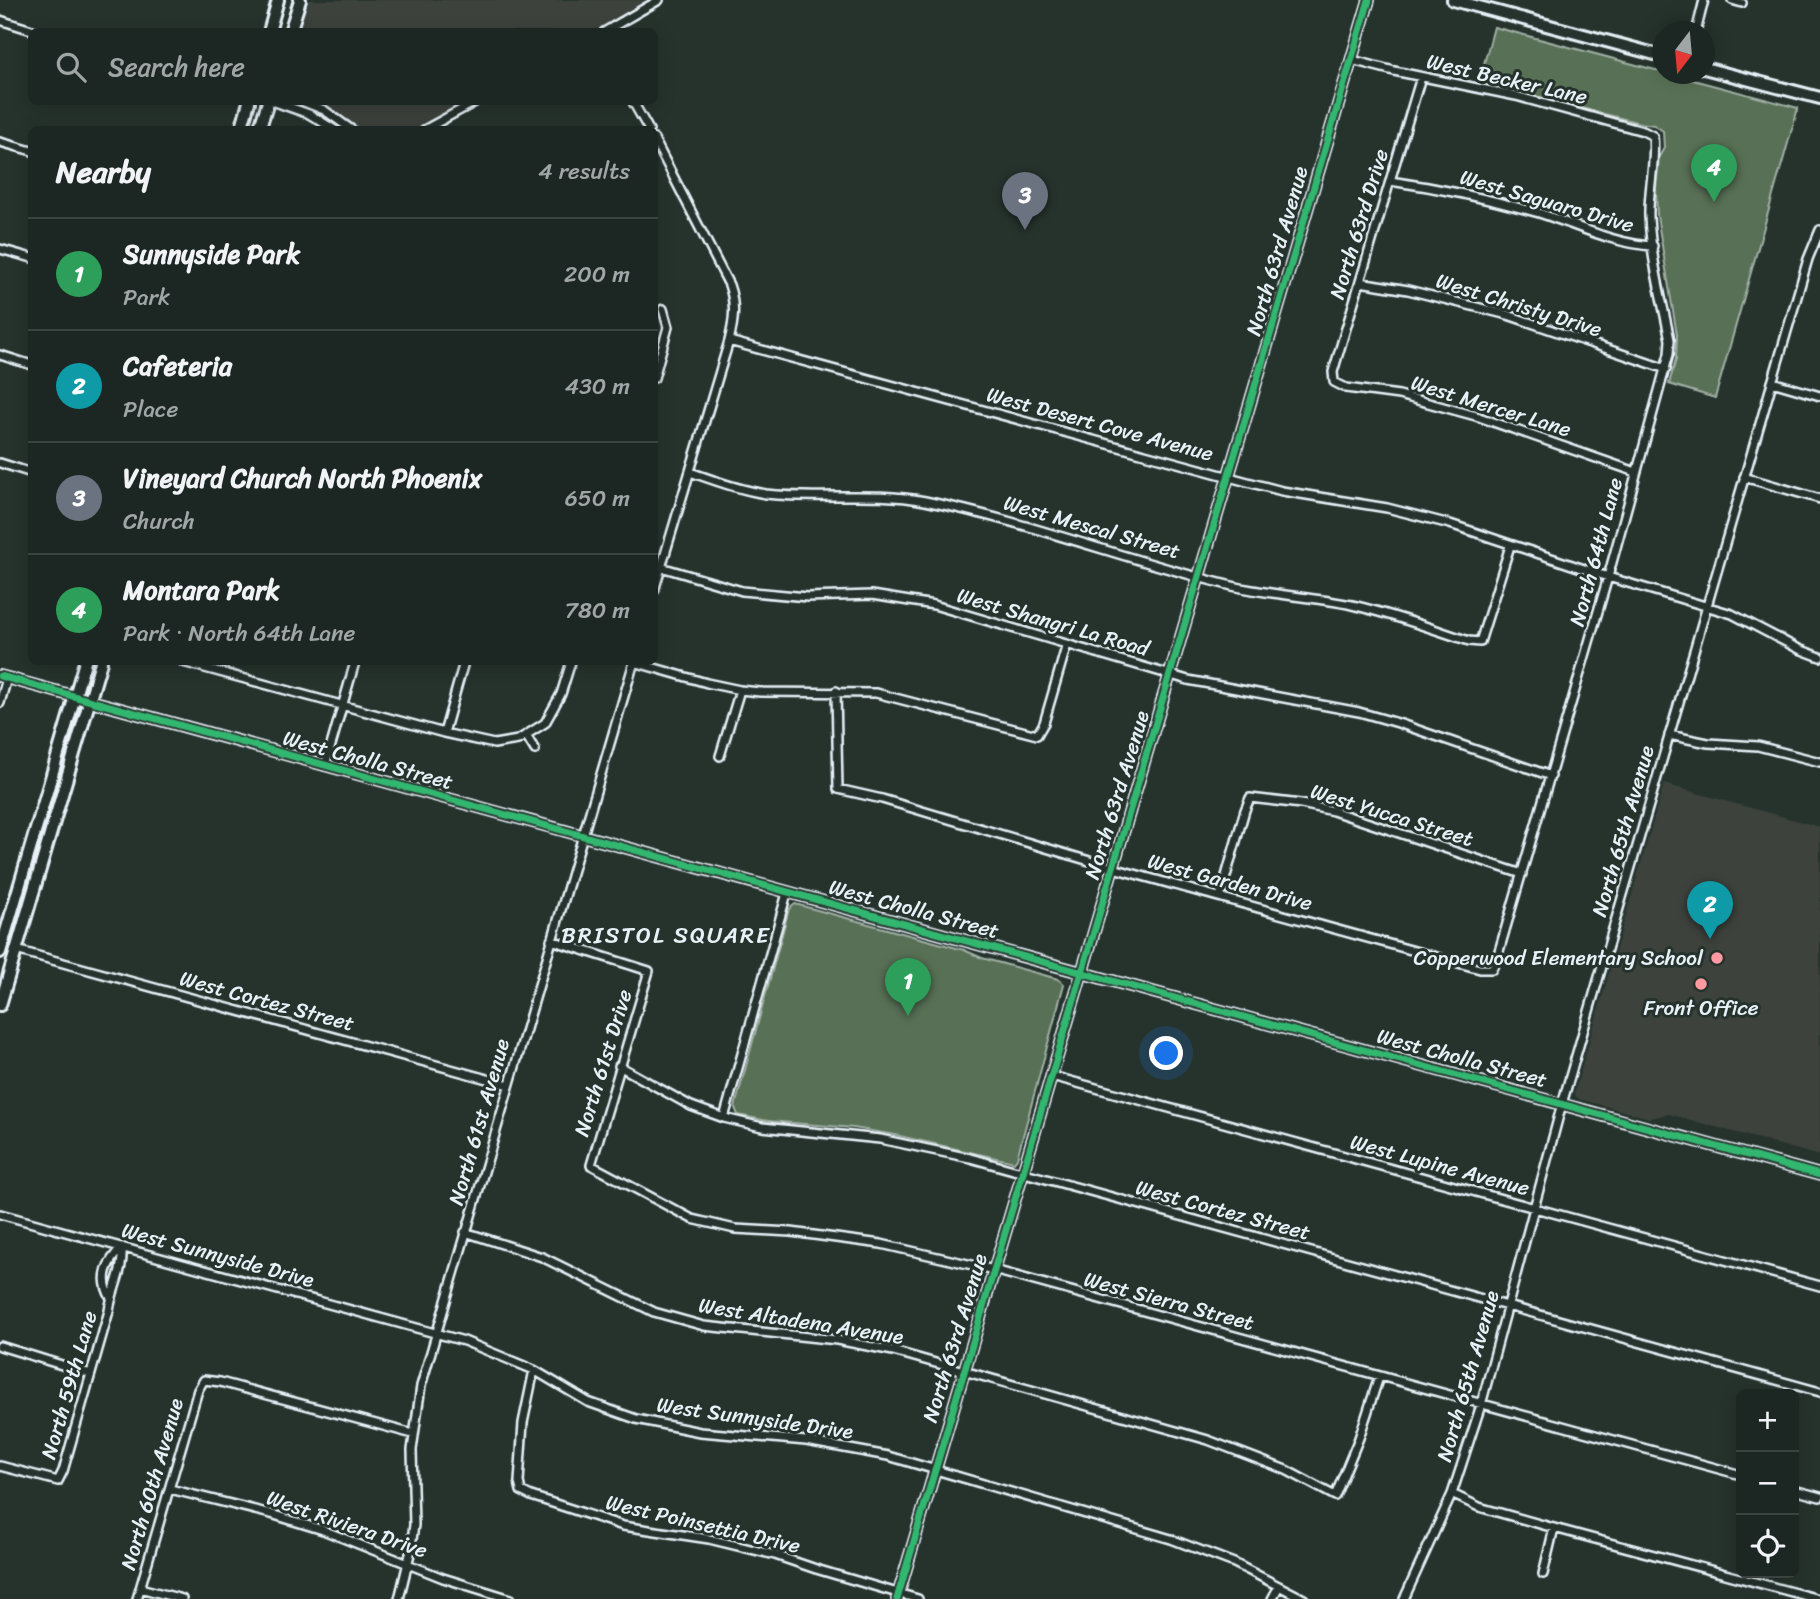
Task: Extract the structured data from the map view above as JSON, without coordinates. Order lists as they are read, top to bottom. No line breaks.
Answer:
{"streets":{"street":["West Becker Lane","West Saguaro Drive","North 63rd Drive","North 63rd Avenue","West Christy Drive","West Mercer Lane","West Desert Cove Avenue","West Mescal Street","North 64th Lane","West Shangri La Road","West Cholla Street","West Yucca Street","North 65th Avenue","West Garden Drive","West Cortez Street","North 61st Drive","North 61st Avenue","West Lupine Avenue","West Sunnyside Drive","West Sierra Street","West Altadena Avenue","North 59th Lane","North 60th Avenue","West Riviera Drive","West Poinsettia Drive"]},"crossings":[["West Becker Lane","North 63rd Drive"],["West Becker Lane","North 63rd Avenue"],["West Becker Lane","North 64th Lane"],["West Saguaro Drive","North 63rd Drive"],["West Saguaro Drive","North 64th Lane"],["North 63rd Drive","West Christy Drive"],["North 63rd Drive","West Mercer Lane"],["North 63rd Avenue","West Desert Cove Avenue"],["North 63rd Avenue","West Mescal Street"],["North 63rd Avenue","West Shangri La Road"],["North 63rd Avenue","West Cholla Street"],["North 63rd Avenue","West Garden Drive"],["North 63rd Avenue","West Cortez Street"],["North 63rd Avenue","West Lupine Avenue"],["North 63rd Avenue","West Sunnyside Drive"],["North 63rd Avenue","West Sierra Street"],["North 63rd Avenue","West Altadena Avenue"],["North 63rd Avenue","West Poinsettia Drive"],["West Christy Drive","North 64th Lane"],["West Mercer Lane","North 64th Lane"],["West Desert Cove Avenue","West Mescal Street"],["West Desert Cove Avenue","North 64th Lane"],["West Desert Cove Avenue","North 65th Avenue"],["North 64th Lane","West Shangri La Road"],["North 64th Lane","West Yucca Street"],["North 64th Lane","West Garden Drive"],["West Cholla Street","North 65th Avenue"],["West Cholla Street","North 61st Avenue"],["West Yucca Street","West Garden Drive"],["North 65th Avenue","West Cortez Street"],["North 65th Avenue","West Lupine Avenue"],["North 65th Avenue","West Sierra Street"],["West Cortez Street","North 61st Drive"],["West Cortez Street","North 61st Avenue"],["North 61st Drive","North 61st Avenue"],["North 61st Drive","West Sierra Street"],["North 61st Avenue","West Sunnyside Drive"],["North 61st Avenue","West Altadena Avenue"],["North 61st Avenue","North 60th Avenue"],["North 61st Avenue","West Riviera Drive"],["West Sunnyside Drive","North 59th Lane"],["West Sunnyside Drive","West Poinsettia Drive"],["West Sierra Street","West Altadena Avenue"],["North 60th Avenue","West Riviera Drive"]],"districts":["BRISTOL SQUARE"],"places":["Copperwood Elementary School","Front Office"],"north":"bottom","page":{"search":"Search here","heading":["Nearby","4 results"],"pins":["4","3","2","1"],"list":[{"mark":"1","name":"Sunnyside Park","note":"Park","value":"200 m"},{"mark":"2","name":"Cafeteria","note":"Place","value":"430 m"},{"mark":"3","name":"Vineyard Church North Phoenix","note":"Church","value":"650 m"},{"mark":"4","name":"Montara Park","note":"Park · North 64th Lane","value":"780 m"}],"map_buttons":["+","−"]}}
